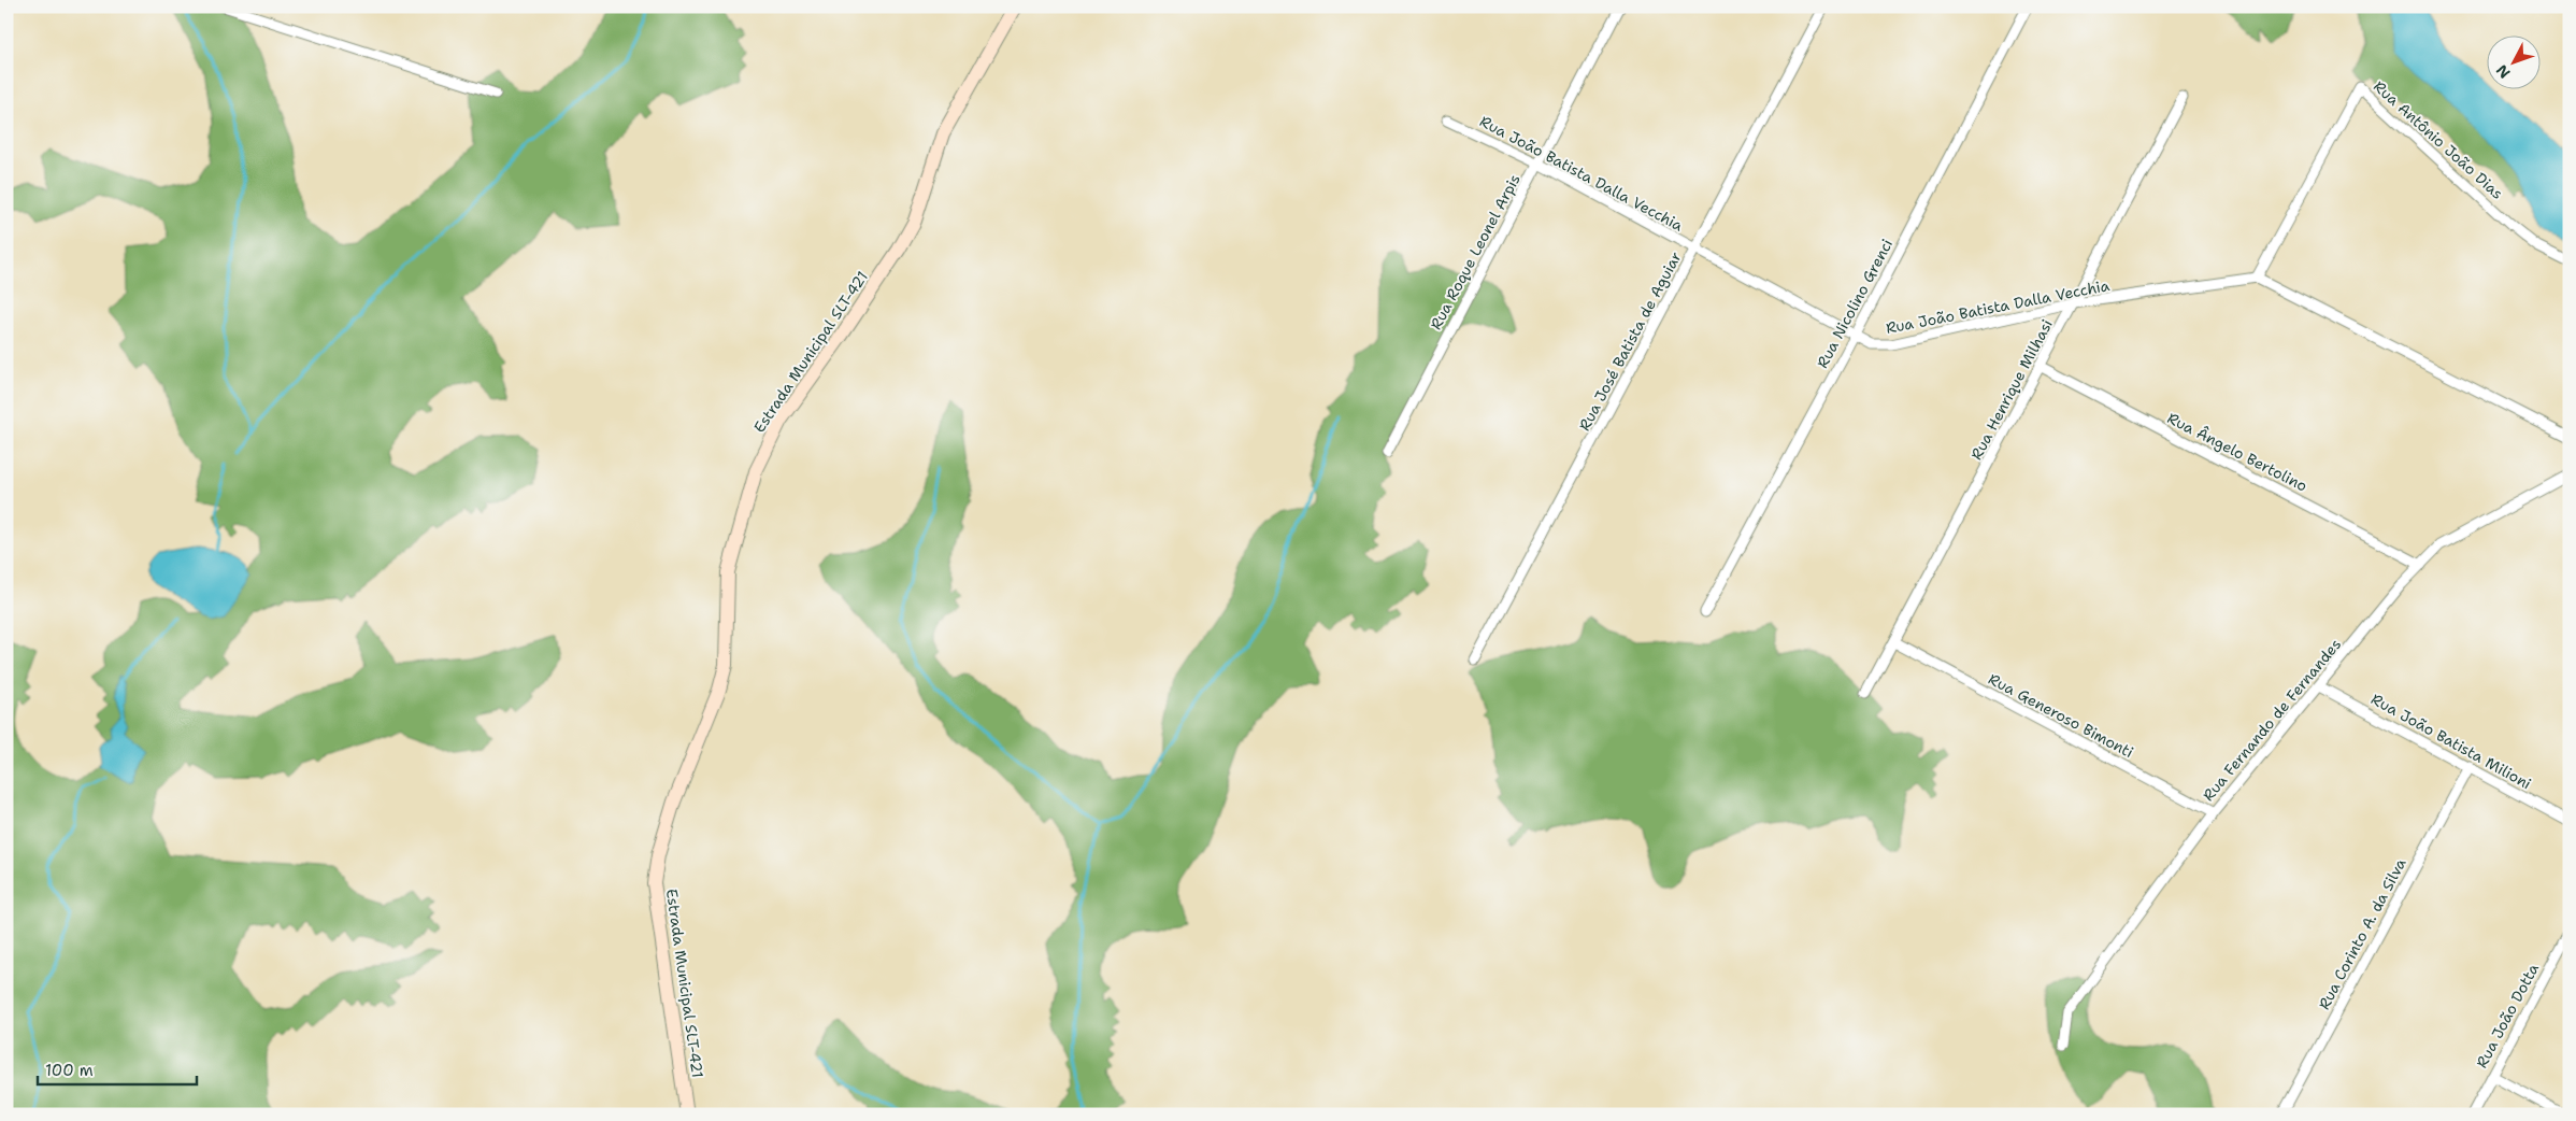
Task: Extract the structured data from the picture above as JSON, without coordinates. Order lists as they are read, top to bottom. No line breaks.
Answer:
{"streets":{"street":["Rua Antônio João Dias","Rua João Batista Dalla Vecchia","Rua Roque Leonel Arpis","Rua Nicolino Grenci","Rua José Batista de Aguiar","Estrada Municipal SLT-421","Rua Henrique Milhasi","Rua Ângelo Bertolino","Rua Generoso Bimonti","Rua Fernando de Fernandes","Rua João Batista Milioni","Rua Corinto A. da Silva","Rua João Dotta"]},"crossings":[["Rua Antônio João Dias","Rua João Batista Dalla Vecchia"],["Rua João Batista Dalla Vecchia","Rua Roque Leonel Arpis"],["Rua João Batista Dalla Vecchia","Rua Nicolino Grenci"],["Rua João Batista Dalla Vecchia","Rua José Batista de Aguiar"],["Rua João Batista Dalla Vecchia","Rua Henrique Milhasi"],["Rua Henrique Milhasi","Rua Ângelo Bertolino"],["Rua Henrique Milhasi","Rua Generoso Bimonti"],["Rua Ângelo Bertolino","Rua Fernando de Fernandes"],["Rua Generoso Bimonti","Rua Fernando de Fernandes"],["Rua Fernando de Fernandes","Rua João Batista Milioni"],["Rua João Batista Milioni","Rua Corinto A. da Silva"]],"scale_bar":"100 m","north":"bottom left"}
